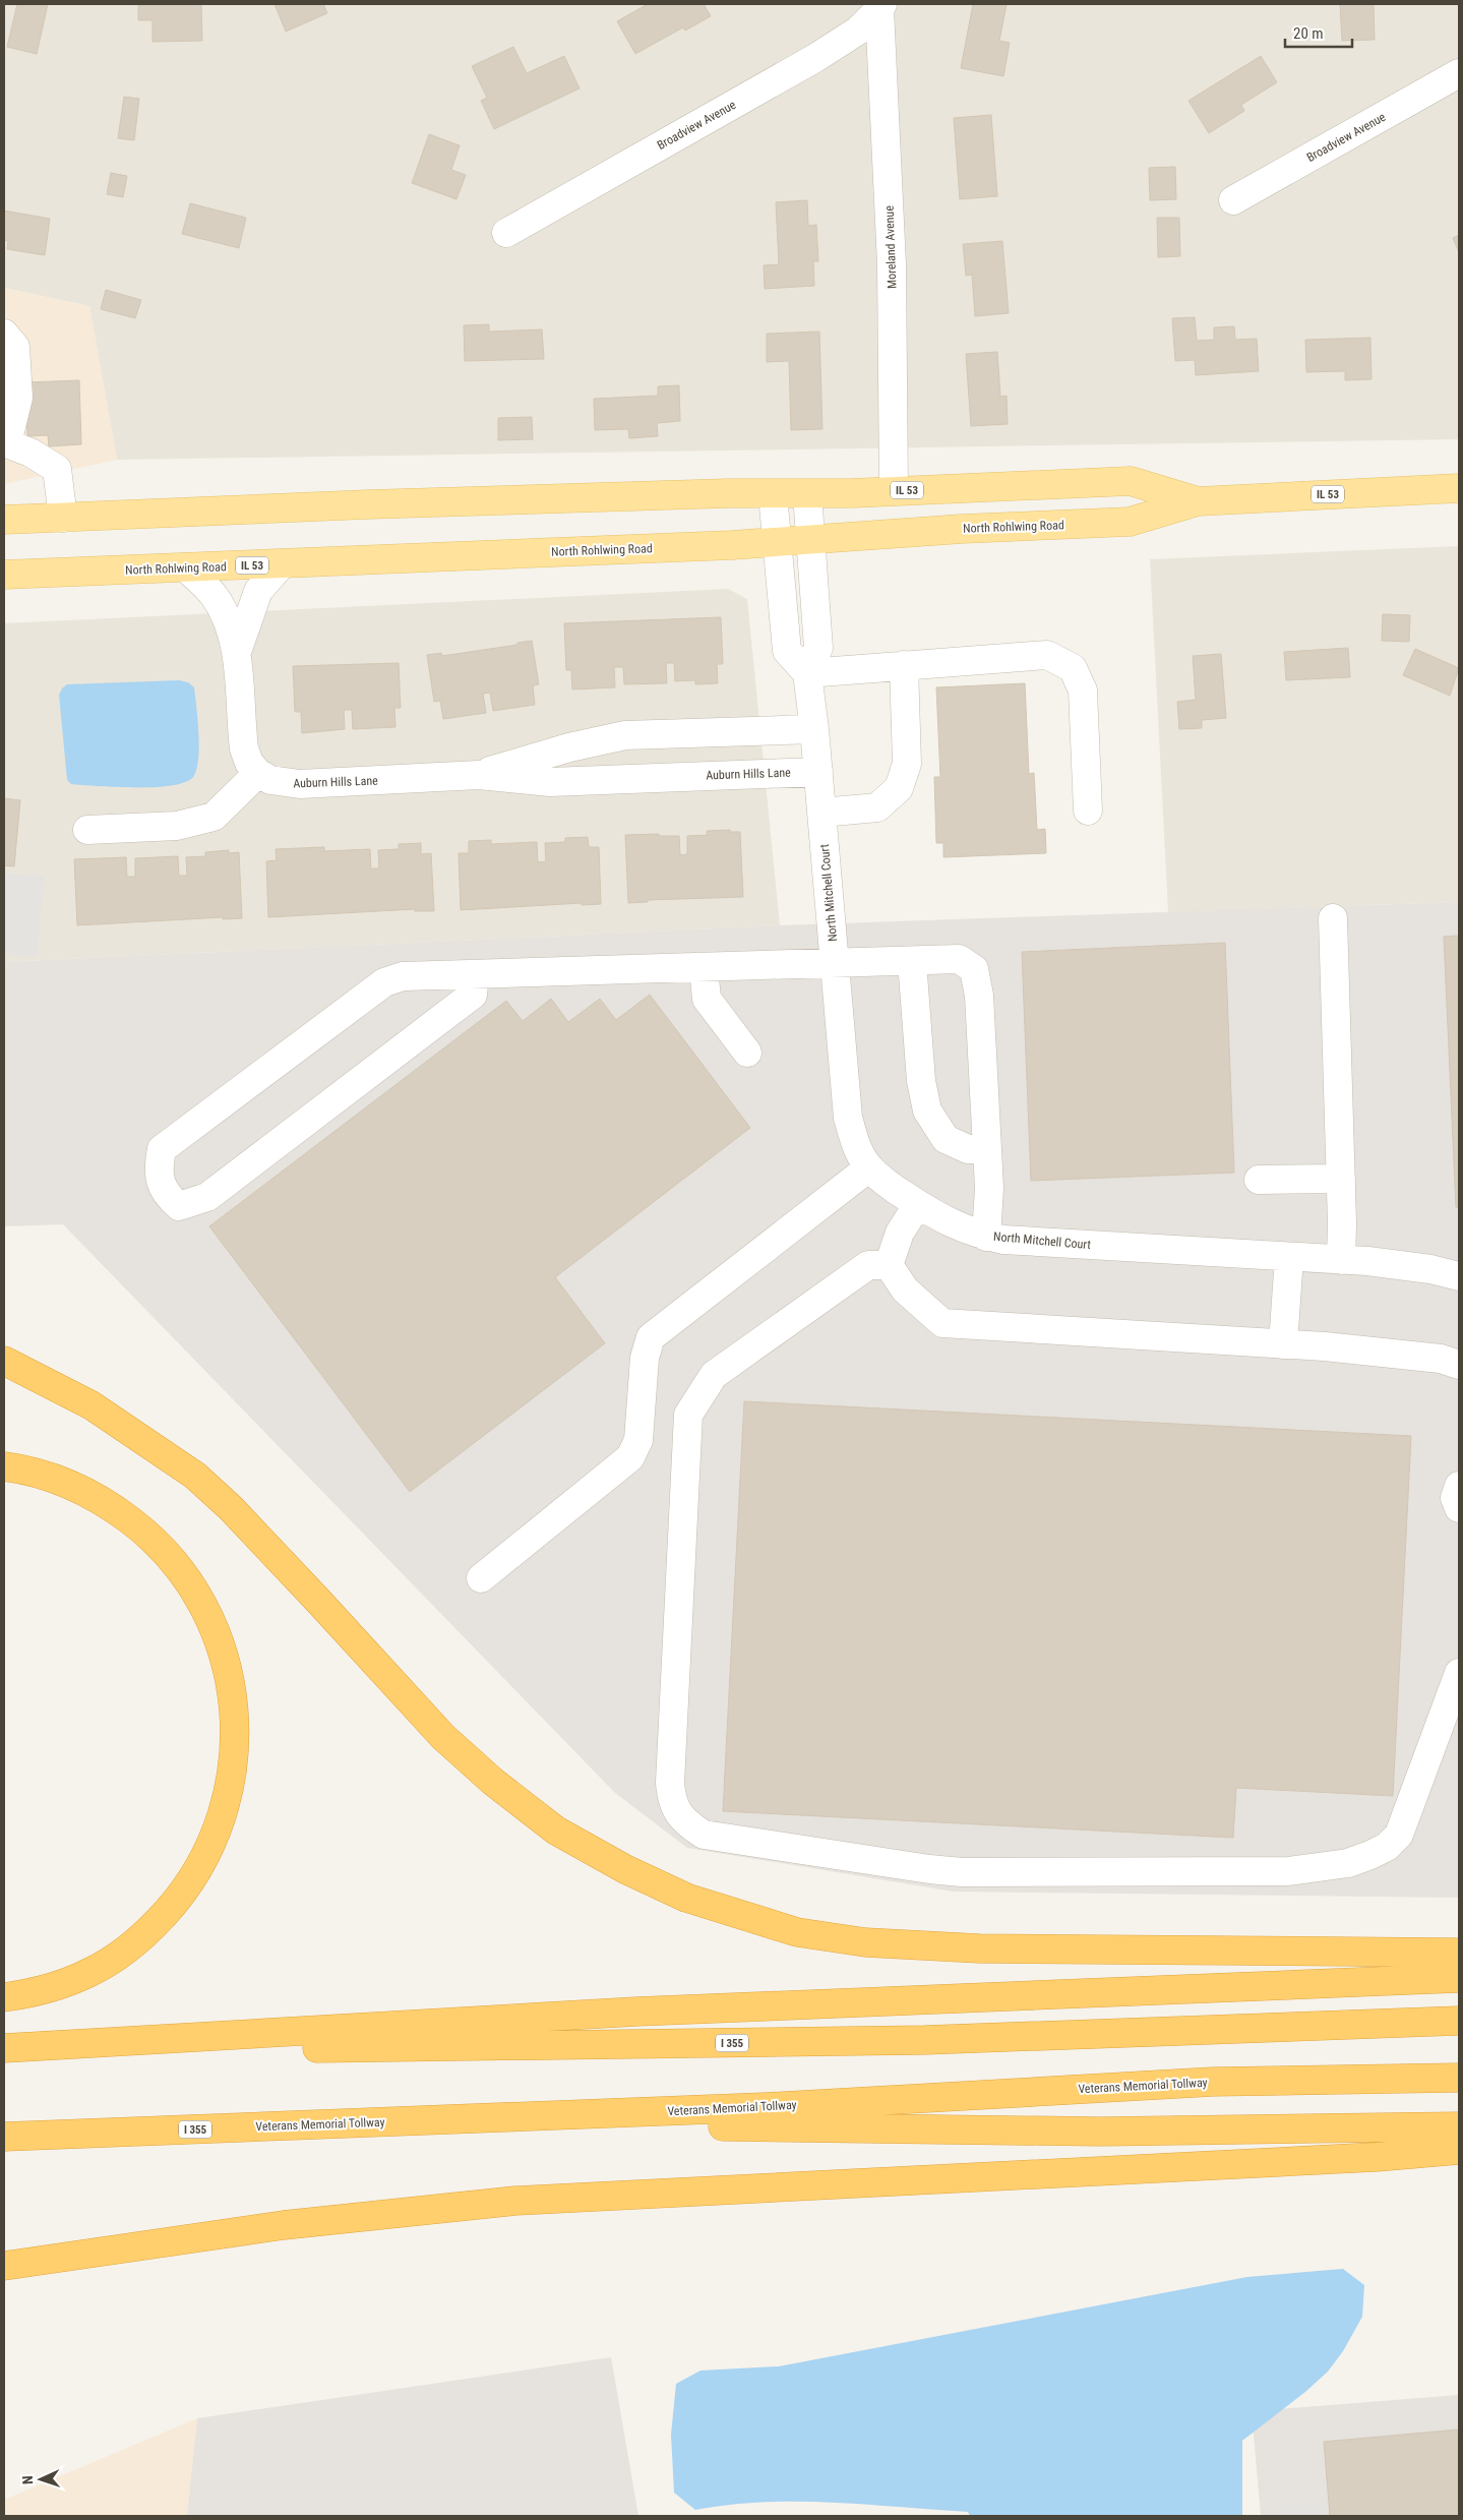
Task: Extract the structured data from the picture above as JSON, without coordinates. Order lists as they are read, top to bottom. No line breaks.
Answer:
{"streets":{"highway":["I 355","Veterans Memorial Tollway"],"main road":["IL 53","North Rohlwing Road"],"street":["Broadview Avenue","Moreland Avenue","Auburn Hills Lane","North Mitchell Court"]},"crossings":[["Broadview Avenue","Moreland Avenue"],["Moreland Avenue","North Rohlwing Road"],["Auburn Hills Lane","North Mitchell Court"]],"scale_bar":"20 m","north":"left"}
